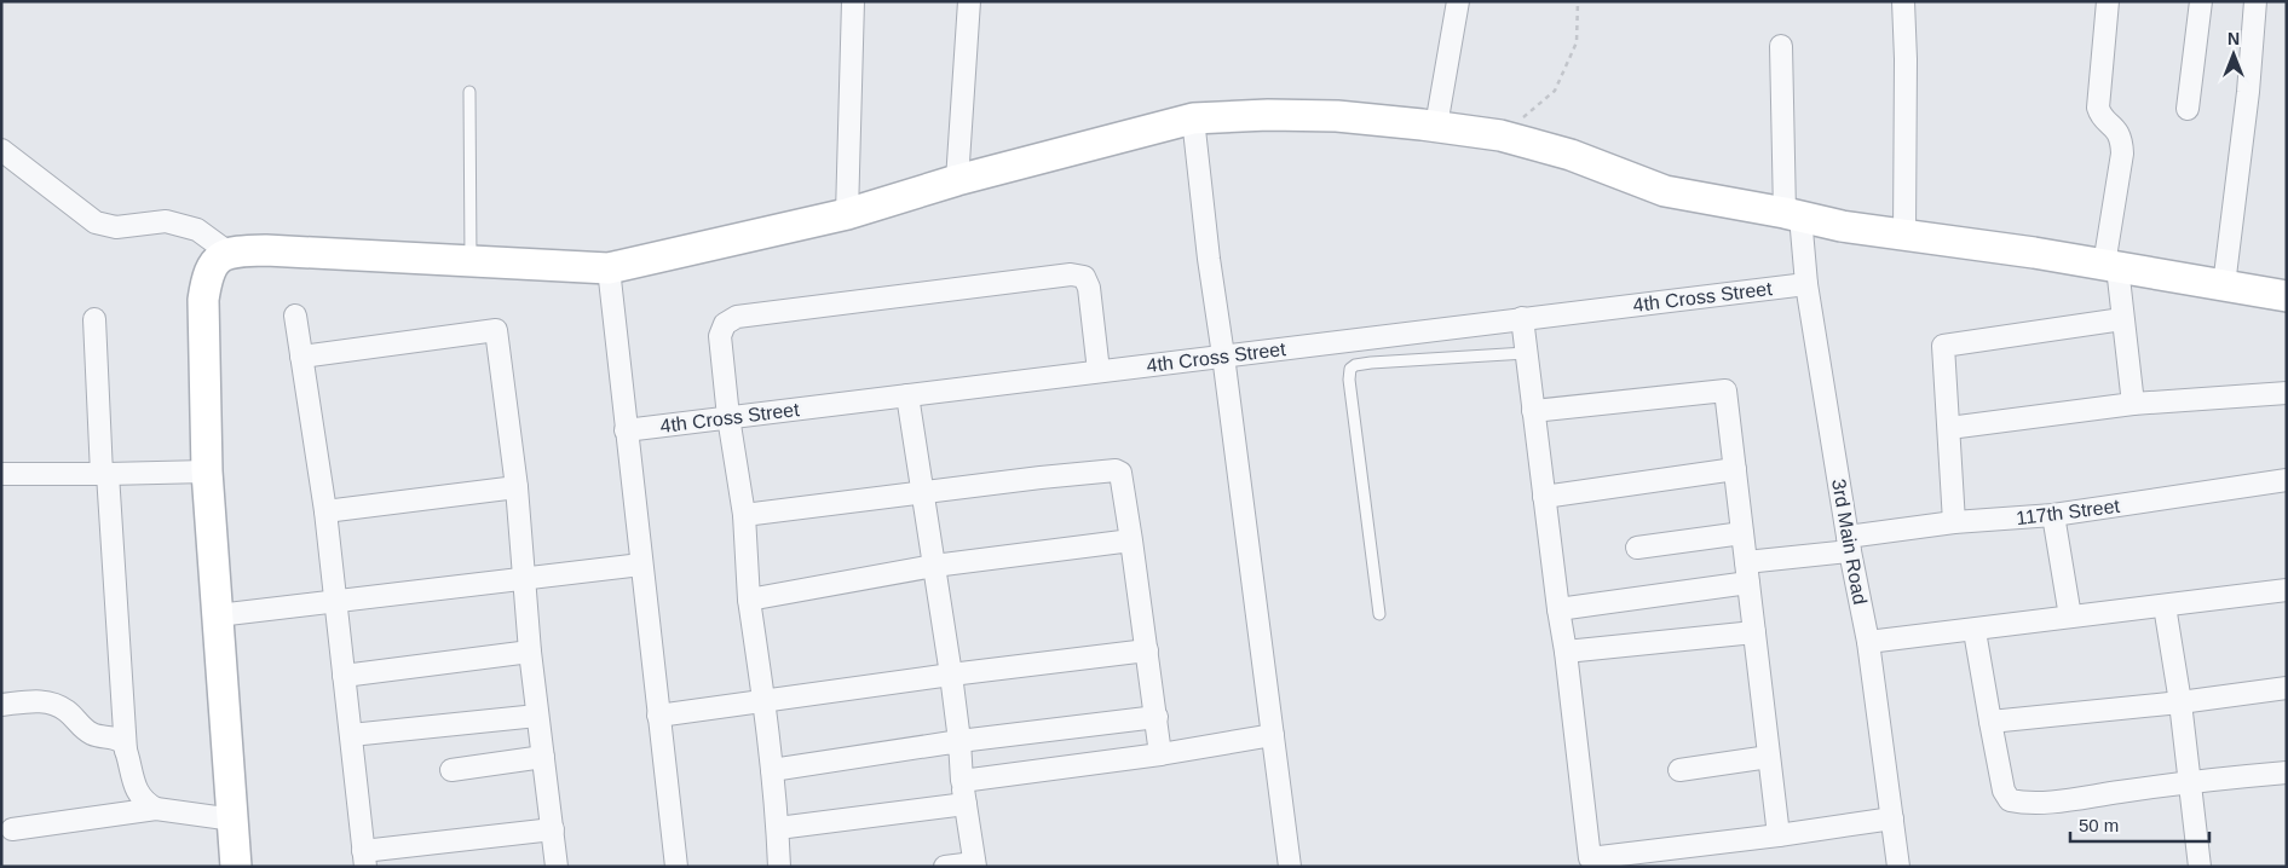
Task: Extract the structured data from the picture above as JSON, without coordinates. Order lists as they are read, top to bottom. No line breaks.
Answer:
{"streets":{"street":["4th Cross Street","117th Street","3rd Main Road"]},"crossings":[["4th Cross Street","3rd Main Road"],["117th Street","3rd Main Road"]],"scale_bar":"50 m","north":"top"}
